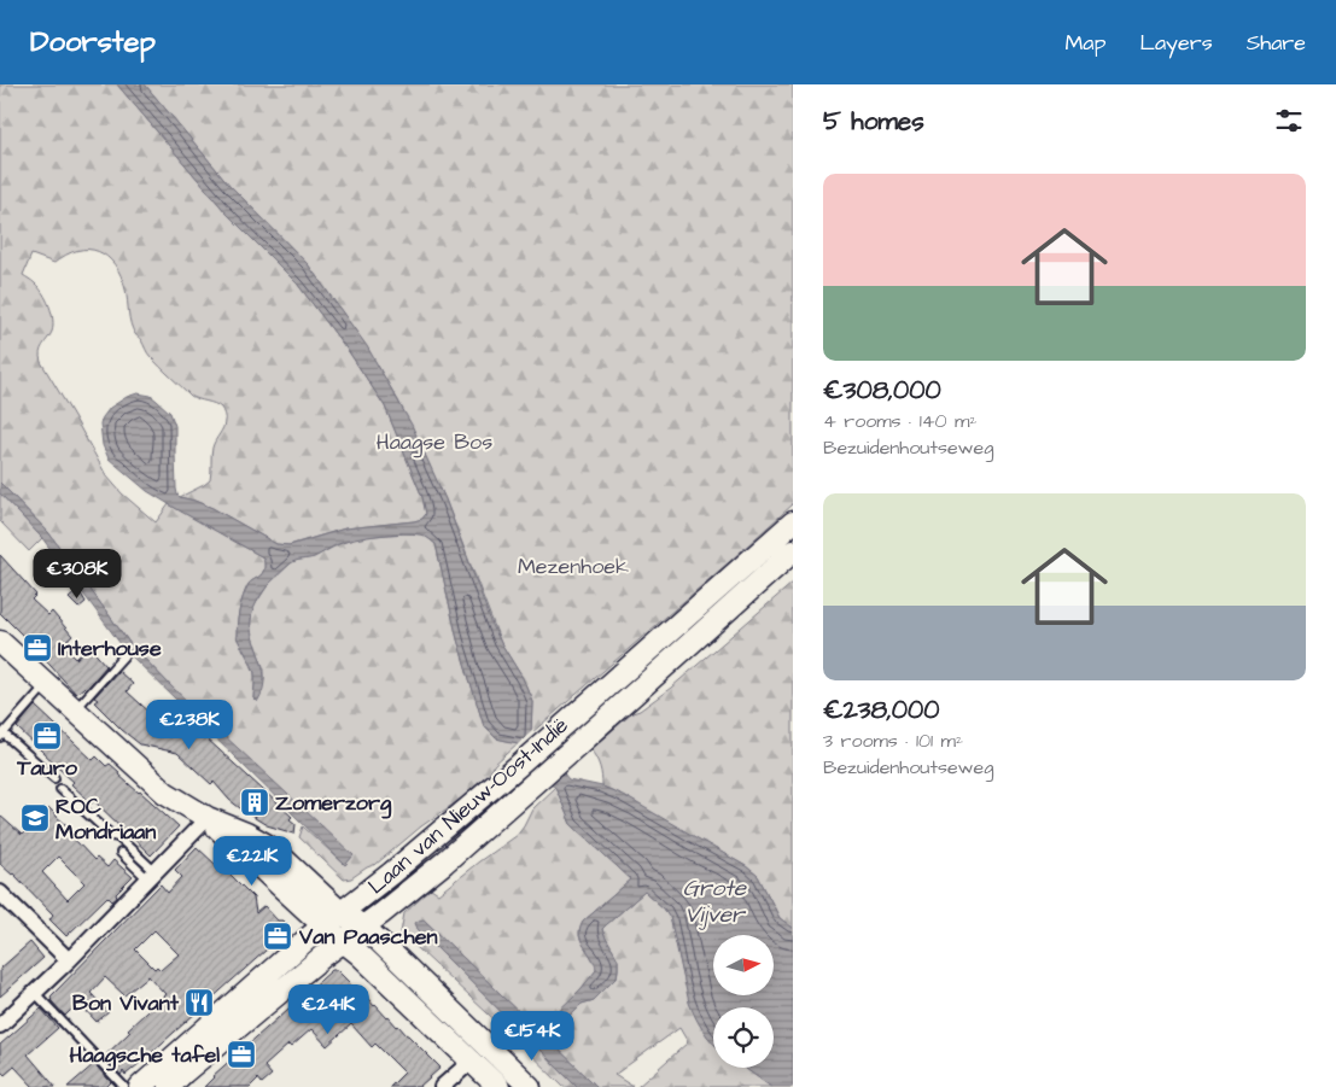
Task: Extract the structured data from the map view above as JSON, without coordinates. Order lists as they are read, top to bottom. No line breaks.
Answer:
{"streets":{"main road":["Laan van Nieuw-Oost-Indië"]},"water":["Grote Vijver"],"parks":["Haagse Bos","Mezenhoek"],"places":{"office":["Interhouse","Tauro","Van Paaschen","Haagsche tafel"],"building":["Zomerzorg"],"school or university":["ROC Mondriaan"],"restaurant":["Bon Vivant"]},"north":"right","page":{"header":"Doorstep","nav":["Map","Layers","Share"],"heading":"5 homes","list":[{"name":"€308,000","note":"4 rooms · 140 m² · Bezuidenhoutseweg"},{"name":"€238,000","note":"3 rooms · 101 m² · Bezuidenhoutseweg"}],"price":["€308K","€238K","€221K","€241K","€154K"]}}
